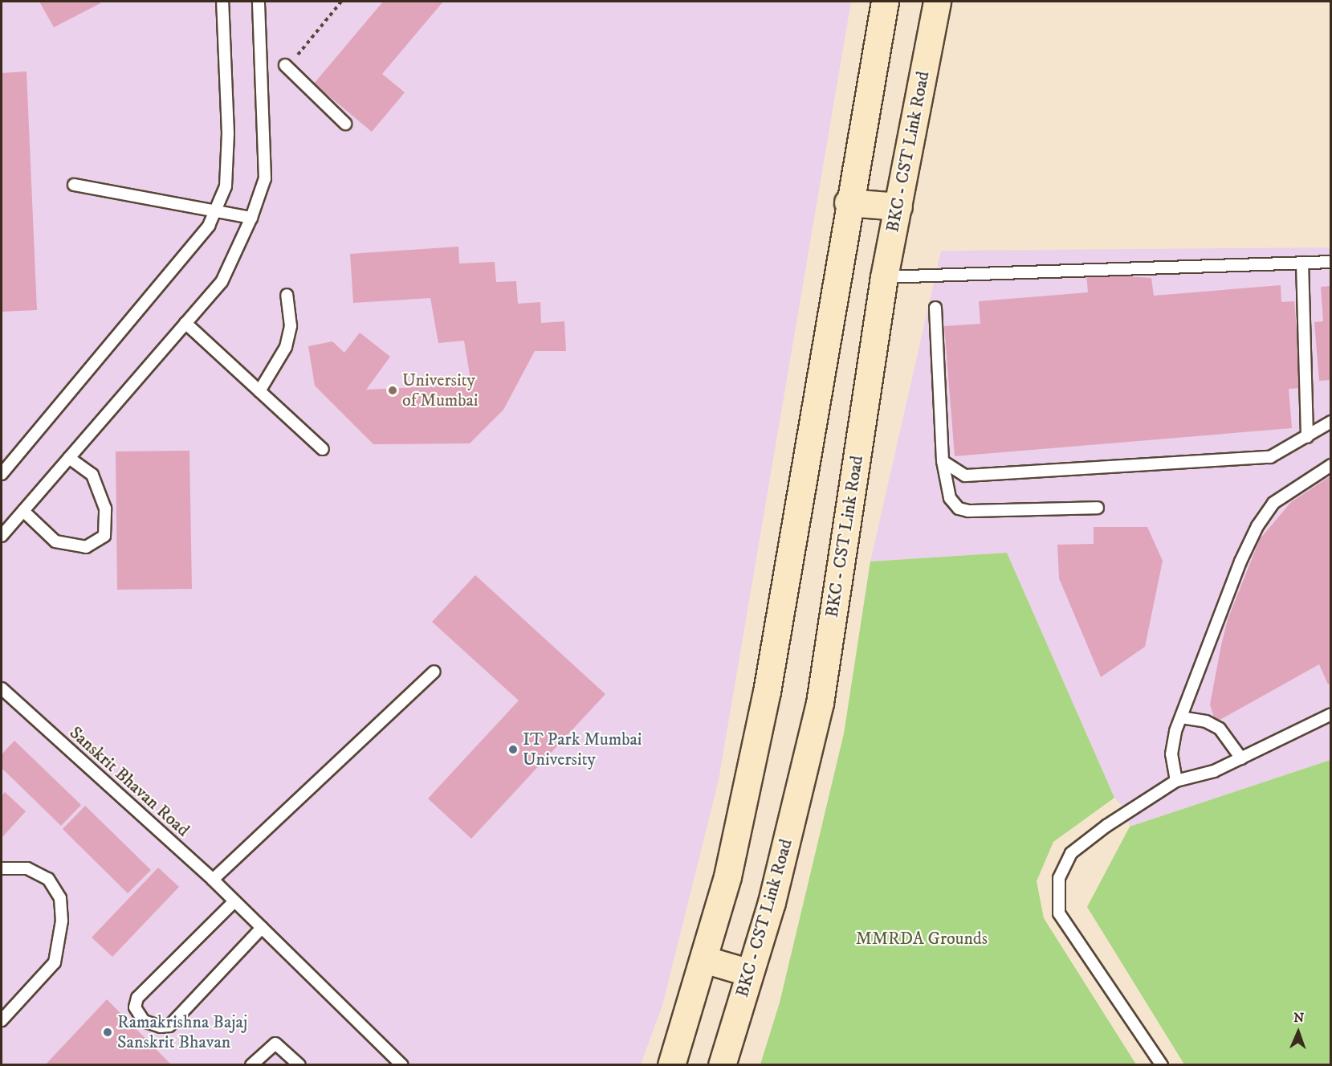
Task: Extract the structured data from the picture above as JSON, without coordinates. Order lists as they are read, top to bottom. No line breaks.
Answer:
{"streets":{"street":["BKC - CST Link Road"],"lane":["Sanskrit Bhavan Road"]},"parks":["MMRDA Grounds"],"places":["University of Mumbai","IT Park Mumbai University","Ramakrishna Bajaj Sanskrit Bhavan"],"north":"top"}
